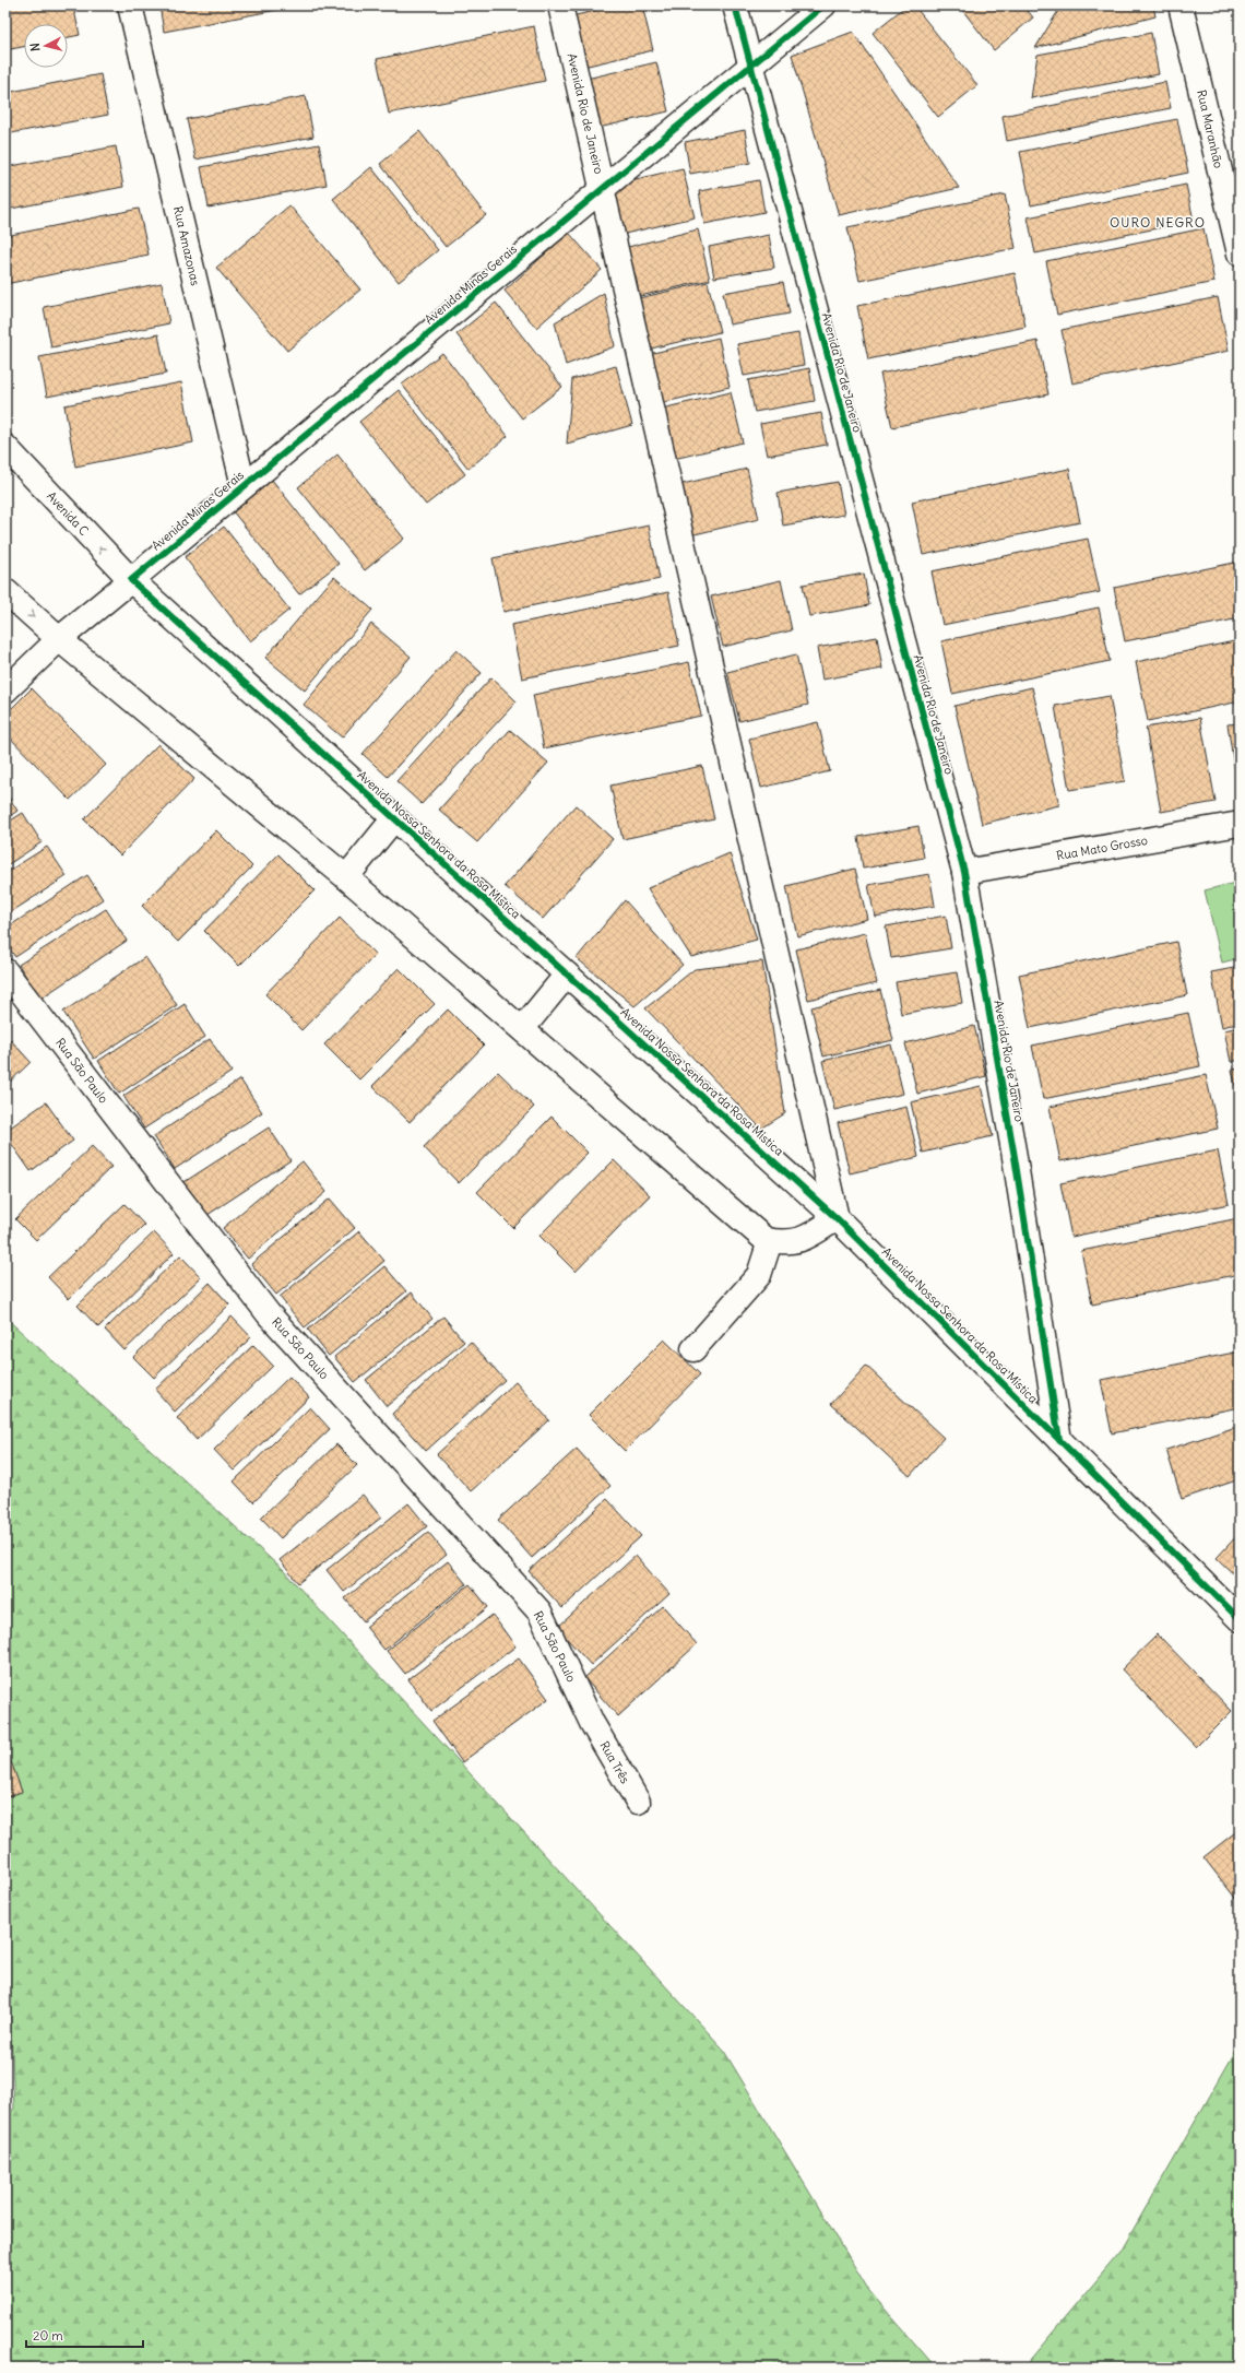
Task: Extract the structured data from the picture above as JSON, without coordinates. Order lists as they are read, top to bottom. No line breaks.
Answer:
{"streets":{"street":["Avenida Rio de Janeiro","Rua Maranhão","Rua Amazonas","Avenida Minas Gerais","Avenida C","Avenida Nossa Senhora da Rosa Mística","Rua Mato Grosso","Rua São Paulo","Rua Três"]},"crossings":[["Avenida Rio de Janeiro","Avenida Minas Gerais"],["Avenida Rio de Janeiro","Avenida Nossa Senhora da Rosa Mística"],["Avenida Rio de Janeiro","Rua Mato Grosso"],["Rua Amazonas","Avenida Minas Gerais"],["Avenida Minas Gerais","Avenida C"],["Avenida Minas Gerais","Avenida Nossa Senhora da Rosa Mística"],["Avenida C","Avenida Nossa Senhora da Rosa Mística"],["Rua São Paulo","Rua Três"]],"districts":["OURO NEGRO"],"scale_bar":"20 m","north":"left"}
